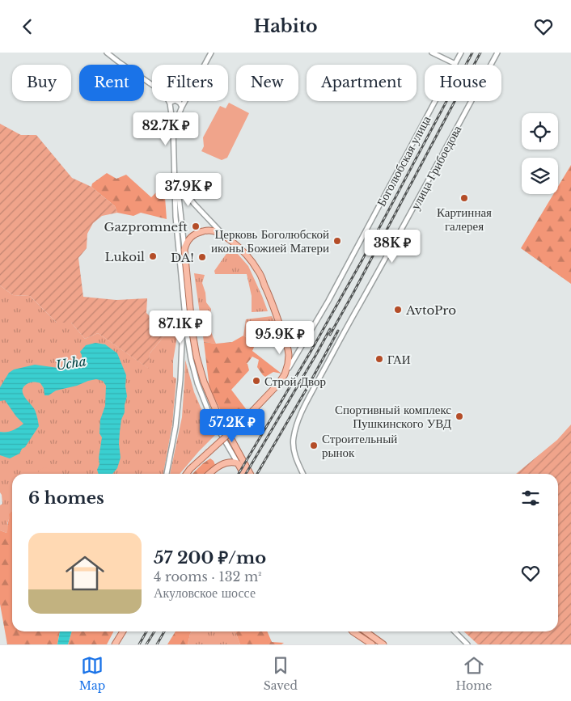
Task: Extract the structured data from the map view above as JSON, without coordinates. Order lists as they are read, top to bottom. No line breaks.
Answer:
{"streets":{"street":["Боголюбская улица","улица Грибоедова"]},"water":["Ucha"],"places":["Картинная галерея","Gazpromneft","Церковь Боголюбской иконы Божией Матери","Lukoil","DA!","AvtoPro","ГАИ","Строй Двор","Спортивный комплекс Пушкинского УВД","Строительный рынок"],"page":{"header":"Habito","chip":["Buy","Rent","Filters","New","Apartment","House"],"price":["82.7K ₽","37.9K ₽","38K ₽","87.1K ₽","95.9K ₽","57.2K ₽"],"heading":"6 homes","list":[{"name":"57 200 ₽/mo","note":"4 rooms · 132 m² · Акуловское шоссе"}],"tabs":["Map","Saved","Home"]}}
